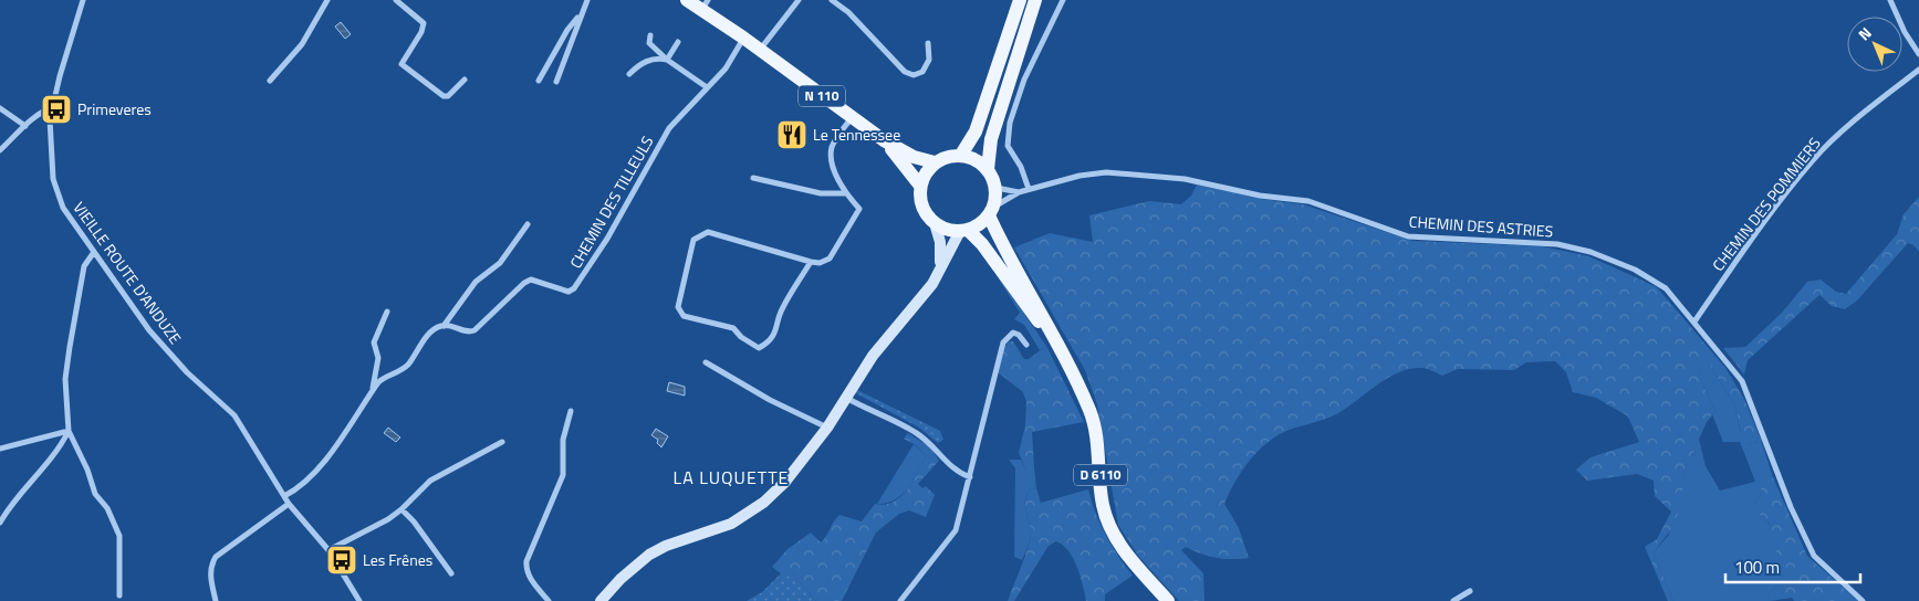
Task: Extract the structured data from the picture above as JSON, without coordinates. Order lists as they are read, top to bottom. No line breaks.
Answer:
{"streets":{"main road":["N 110","D 6110"],"street":["CHEMIN DES TILLEULS","CHEMIN DES POMMIERS","CHEMIN DES ASTRIES","VIEILLE ROUTE D'ANDUZE"]},"crossings":[["N 110","CHEMIN DES TILLEULS"],["N 110","CHEMIN DES ASTRIES"],["N 110","D 6110"],["CHEMIN DES POMMIERS","CHEMIN DES ASTRIES"],["CHEMIN DES ASTRIES","D 6110"]],"districts":["LA LUQUETTE"],"places":{"bus stop":["Primeveres","Les Frênes"],"restaurant":["Le Tennessee"]},"scale_bar":"100 m","north":"top left"}
